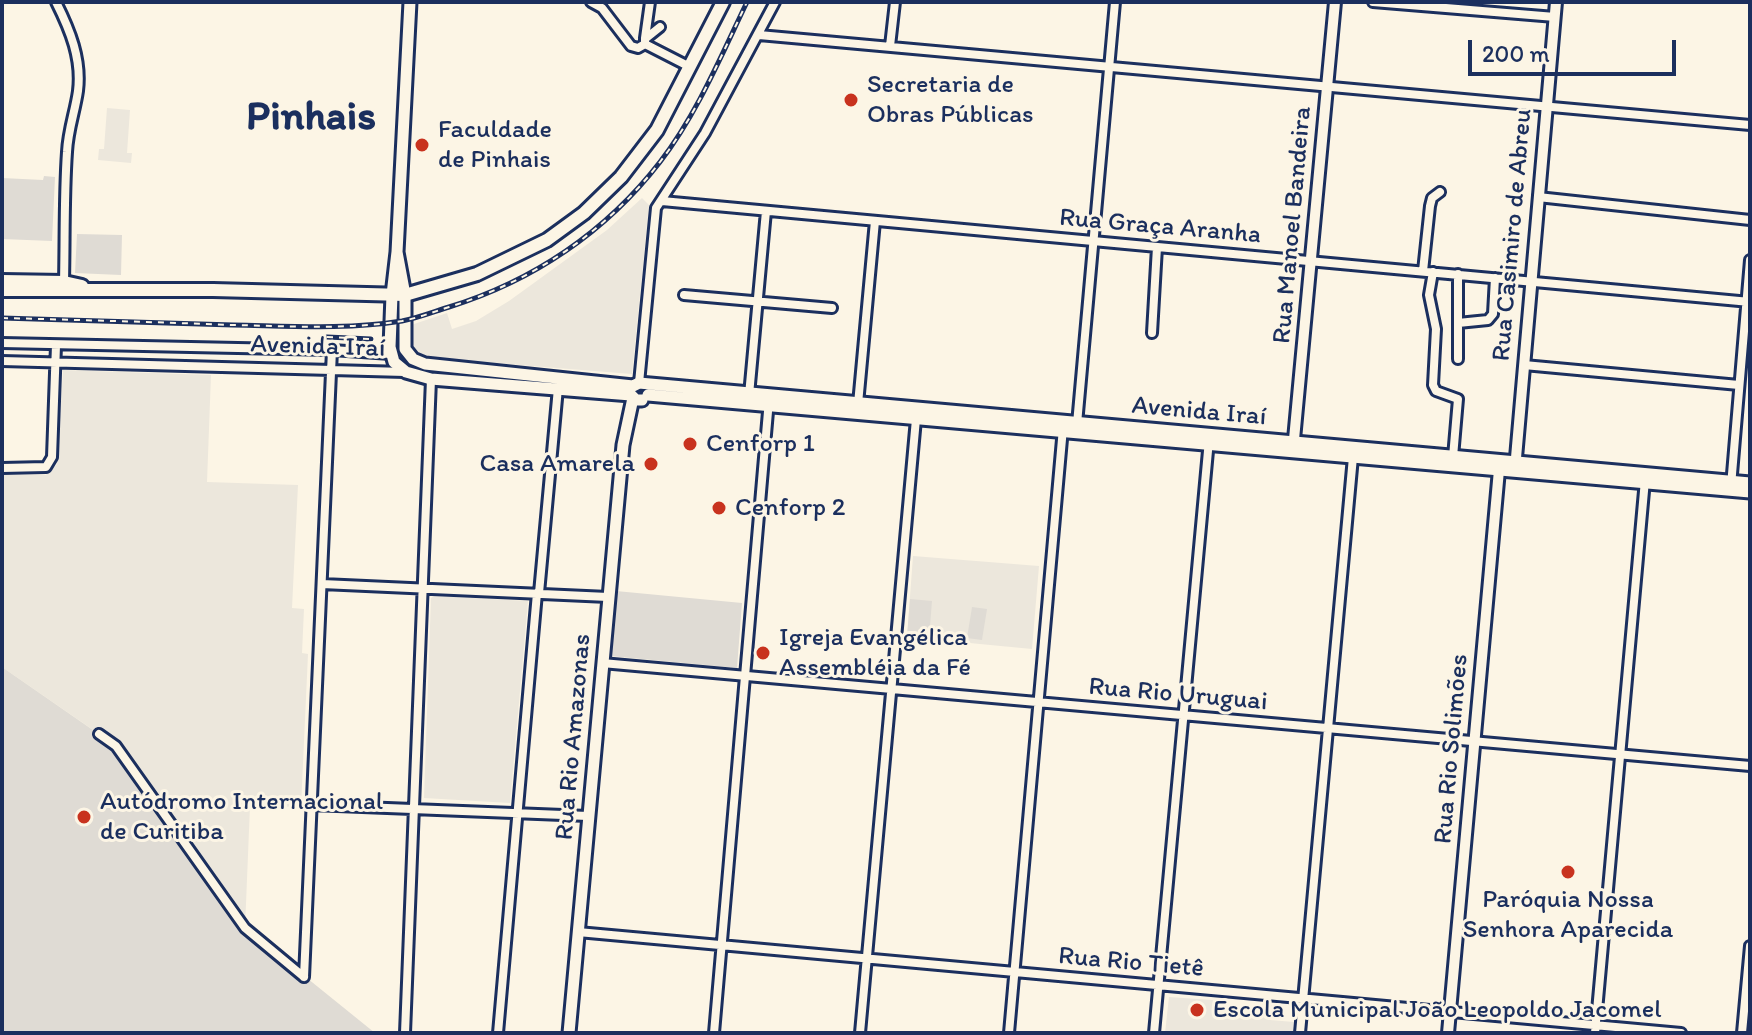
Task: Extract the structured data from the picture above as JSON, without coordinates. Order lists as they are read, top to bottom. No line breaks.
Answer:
{"streets":{"main road":["Avenida Iraí","Rua Rio Amazonas"],"street":["Rua Manoel Bandeira","Rua Graça Aranha","Rua Casimiro de Abreu","Rua Rio Uruguai","Rua Rio Solimões","Rua Rio Tietê"]},"crossings":[["Rua Manoel Bandeira","Rua Graça Aranha"],["Rua Manoel Bandeira","Avenida Iraí"],["Rua Graça Aranha","Rua Casimiro de Abreu"],["Rua Casimiro de Abreu","Avenida Iraí"],["Avenida Iraí","Rua Rio Amazonas"],["Avenida Iraí","Rua Rio Solimões"],["Rua Rio Uruguai","Rua Rio Amazonas"],["Rua Rio Uruguai","Rua Rio Solimões"],["Rua Rio Amazonas","Rua Rio Tietê"],["Rua Rio Solimões","Rua Rio Tietê"]],"districts":["Pinhais"],"places":["Secretaria de Obras Públicas","Faculdade de Pinhais","Cenforp 1","Casa Amarela","Cenforp 2","Igreja Evangélica Assembléia da Fé","Autódromo Internacional de Curitiba","Paróquia Nossa Senhora Aparecida","Escola Municipal João Leopoldo Jacomel"],"scale_bar":"200 m"}
